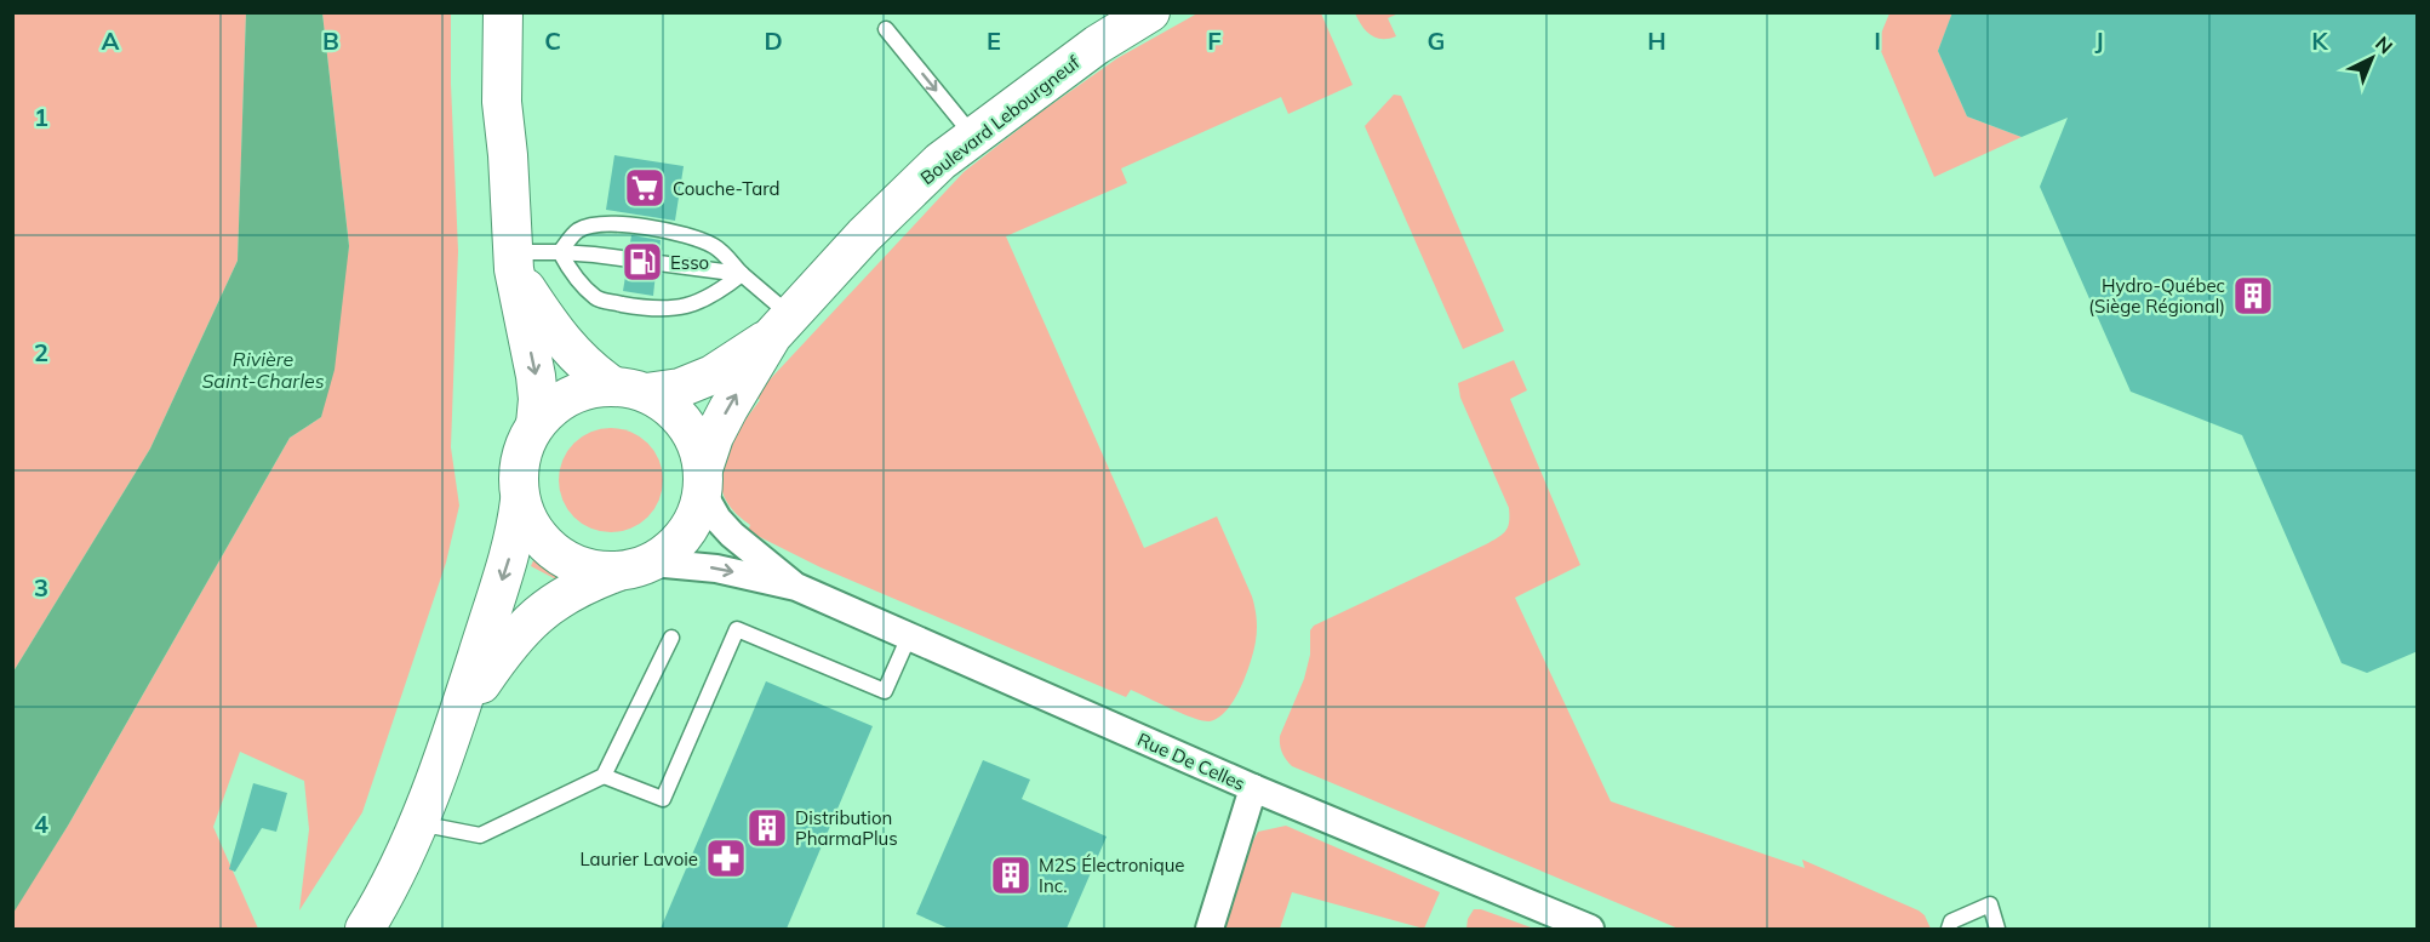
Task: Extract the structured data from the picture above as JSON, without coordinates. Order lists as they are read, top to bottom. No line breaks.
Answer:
{"streets":{"main road":["Boulevard Lebourgneuf"],"street":["Rue De Celles"]},"crossings":[["Boulevard Lebourgneuf","Rue De Celles"]],"water":["Rivière Saint-Charles"],"places":{"supermarket":["Couche-Tard"],"fuel station":["Esso"],"building":["Hydro-Québec (Siège Régional)","Distribution PharmaPlus","M2S Électronique Inc."],"pharmacy":["Laurier Lavoie"]},"north":"top right","grid":{"columns":["A","B","C","D","E","F","G","H","I","J","K"],"rows":["1","2","3","4"]}}
